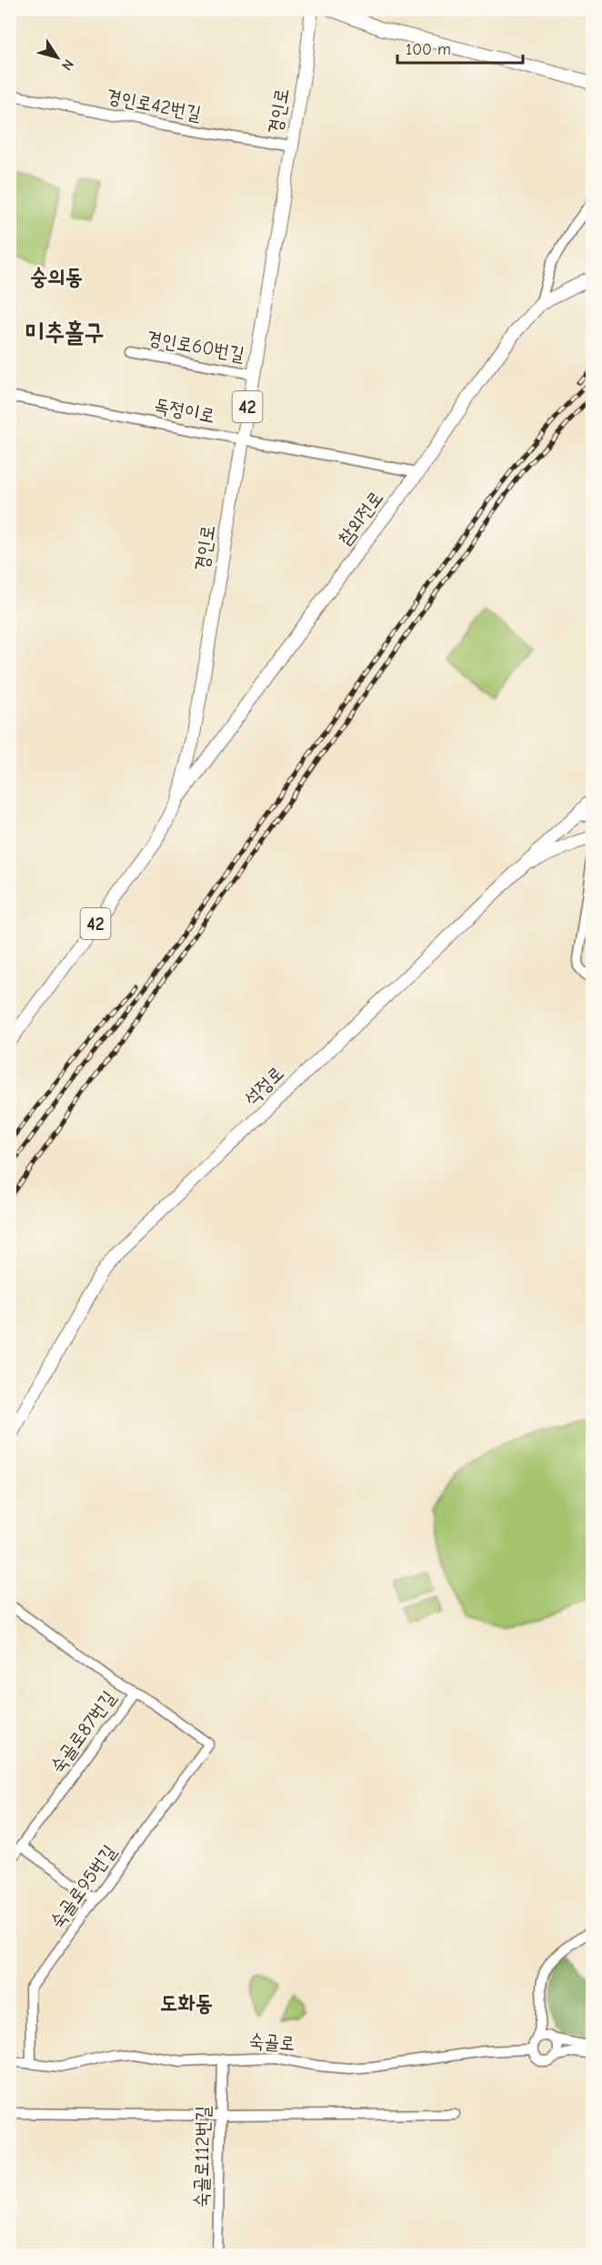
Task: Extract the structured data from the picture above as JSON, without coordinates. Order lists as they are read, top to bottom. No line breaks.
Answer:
{"streets":{"main road":["경인로","42","참외전로","석정로"],"street":["경인로42번길","경인로60번길","독정이로","숙골로87번길","숙골로95번길","숙골로","숙골로112번길"]},"crossings":[["경인로42번길","경인로"],["경인로","경인로60번길"],["경인로","독정이로"],["경인로","참외전로"],["독정이로","참외전로"],["숙골로87번길","숙골로95번길"],["숙골로95번길","숙골로"],["숙골로","숙골로112번길"]],"districts":["숭의동","미추홀구","도화동"],"scale_bar":"100 m","north":"bottom right"}
